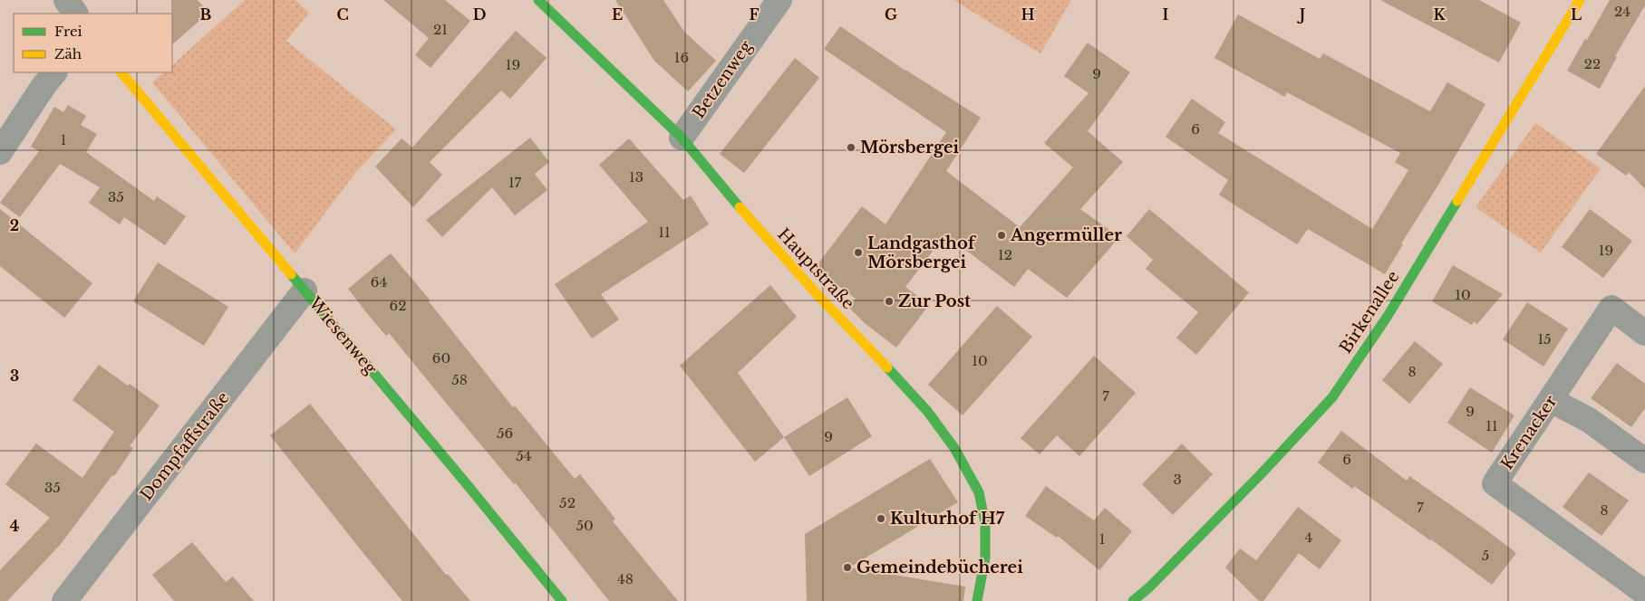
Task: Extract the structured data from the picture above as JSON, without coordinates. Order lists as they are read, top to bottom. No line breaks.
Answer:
{"streets":{"street":["Betzenweg","Hauptstraße","Birkenallee","Wiesenweg","Krenacker","Dompfaffstraße"]},"crossings":[["Betzenweg","Hauptstraße"],["Wiesenweg","Dompfaffstraße"]],"places":["Mörsbergei","Angermüller","Landgasthof Mörsbergei","Zur Post","Kulturhof H7","Gemeindebücherei"],"house_numbers":["24","21","16","22","19","9","6","1","13","17","35","11","19","12","64","10","62","15","60","10","8","58","7","9","11","56","9","54","6","3","35","52","7","8","50","4","1","5","48"],"legend":["Frei","Zäh"],"grid":{"columns":["B","C","D","E","F","G","H","I","J","K","L"],"rows":["2","3","4"]}}
